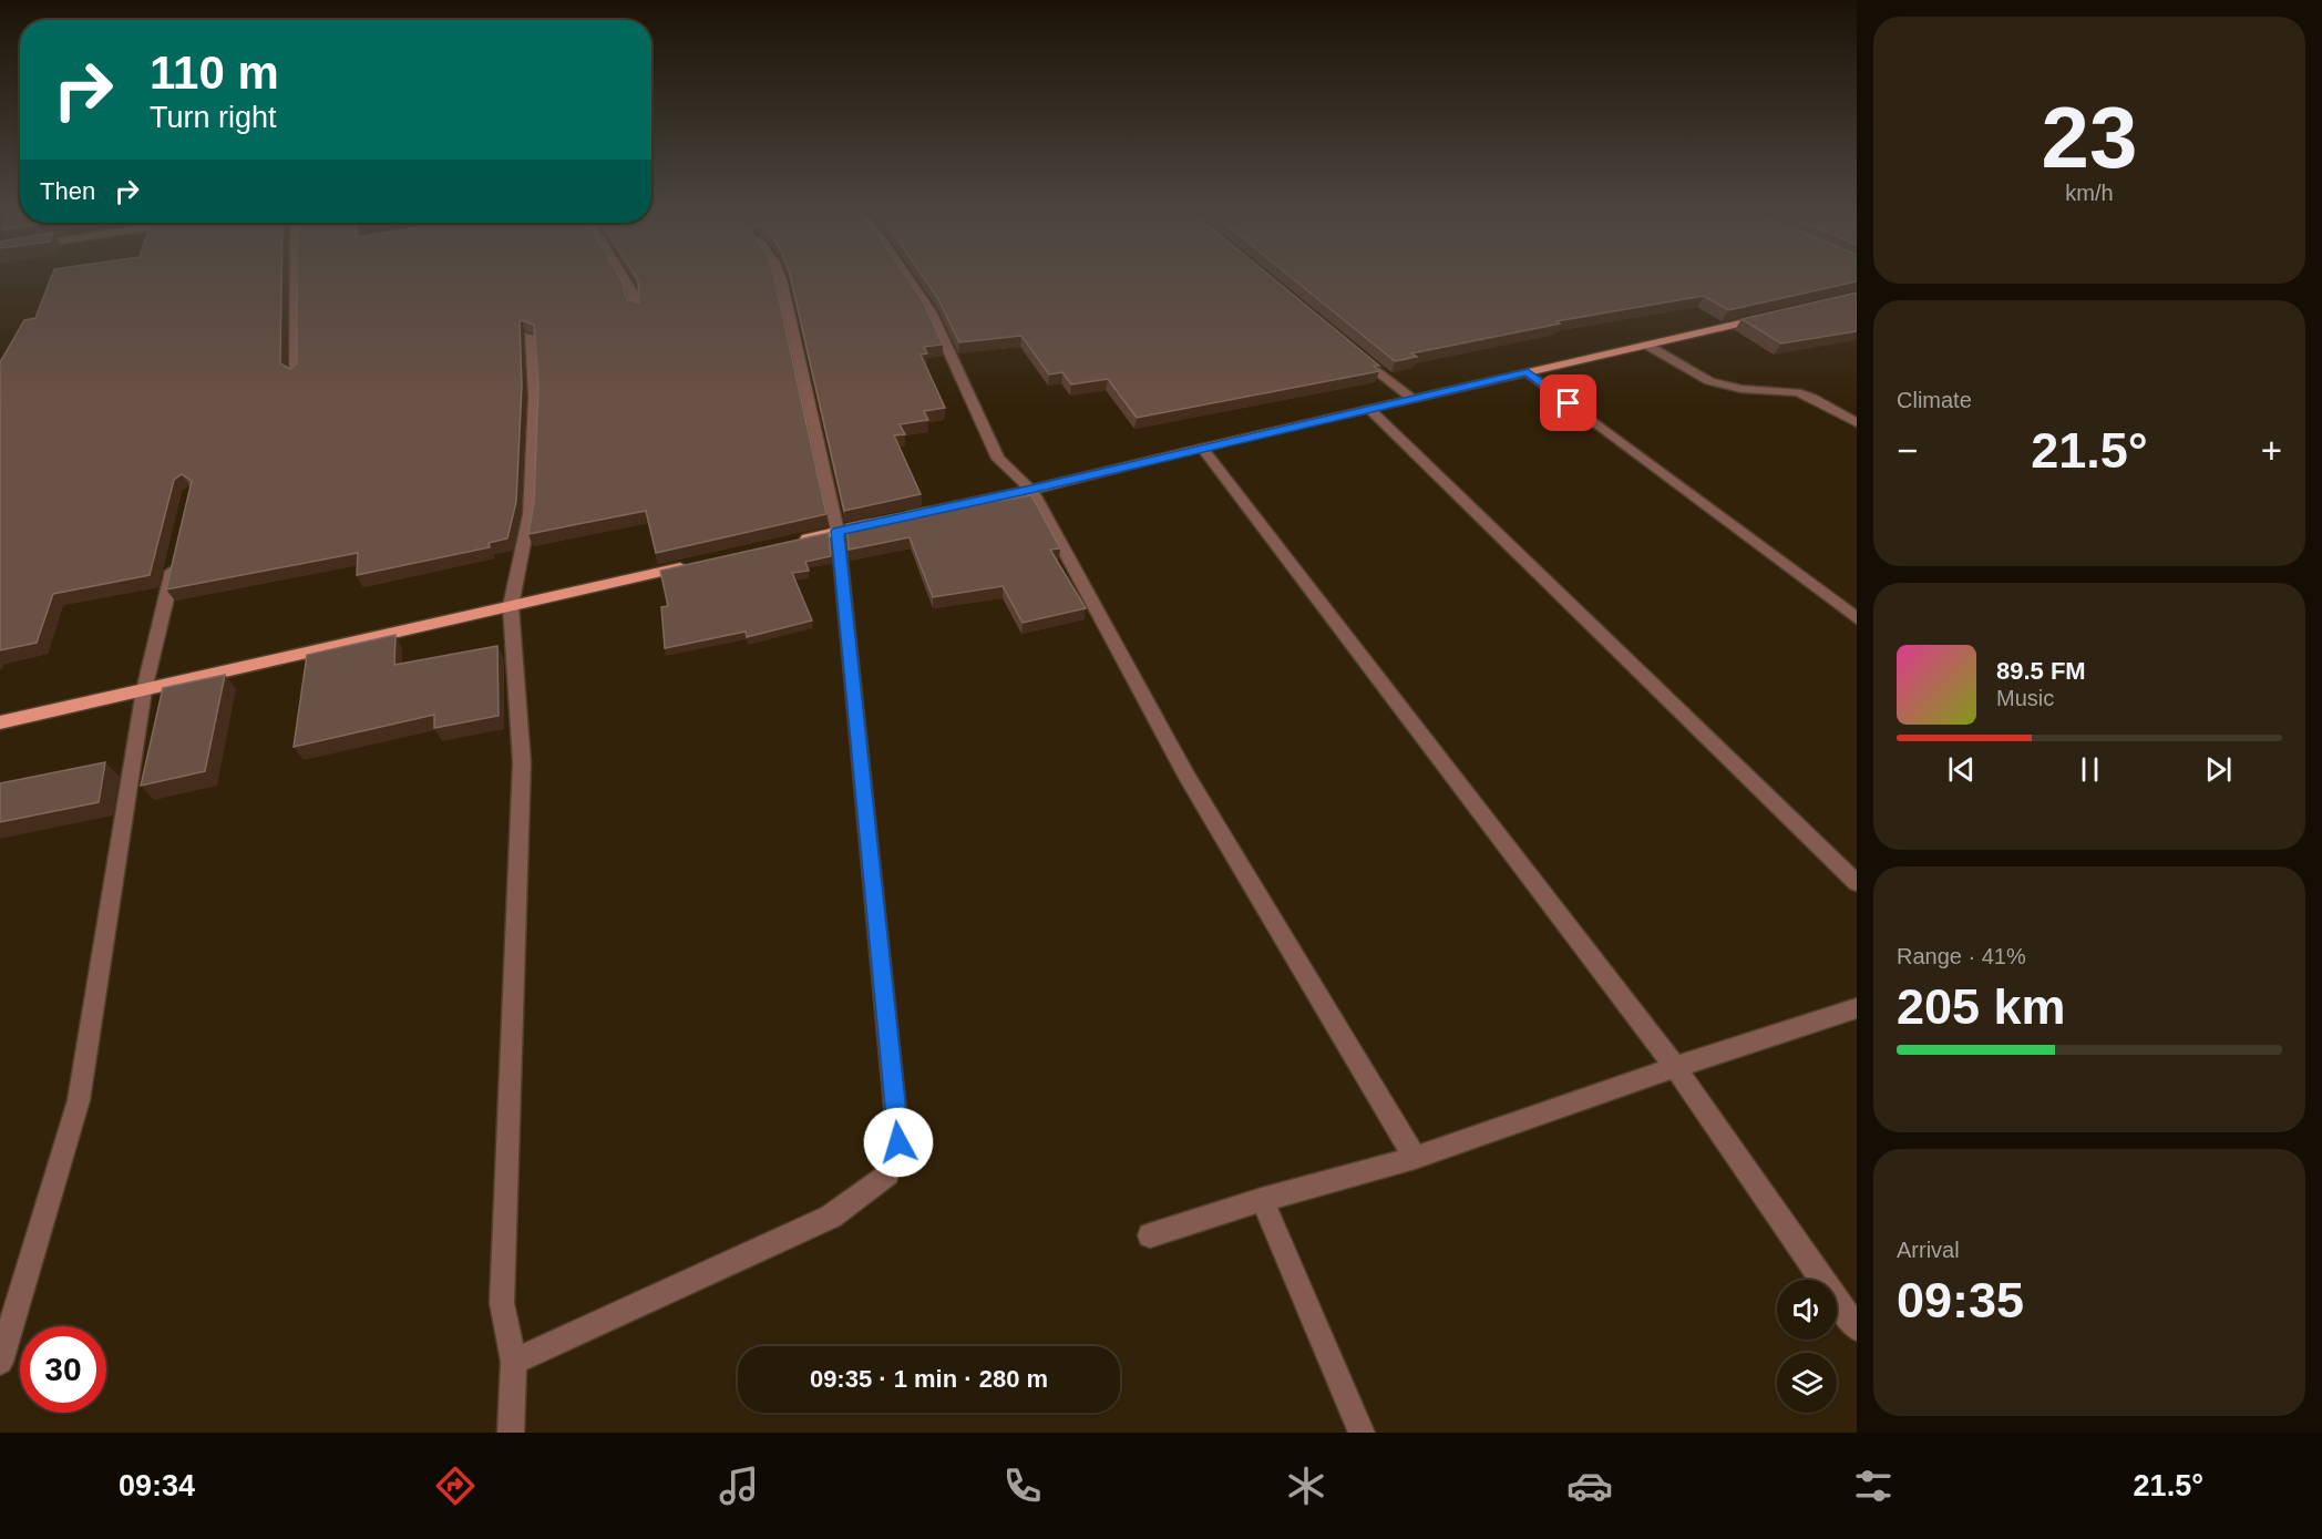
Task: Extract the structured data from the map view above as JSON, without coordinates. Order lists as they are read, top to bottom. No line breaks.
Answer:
{"page":{"tile":[["23","km/h"],"Climate",["Range · 41%","205 km"],["Arrival","09:35"]],"turn":["110 m","Turn right"],"then":"Then","heat":["−","21.5°","+"],"song":["89.5 FM","Music"],"limit":"30","trip":"09:35 · 1 min · 280 m","tabs":["09:34","21.5°"]}}
